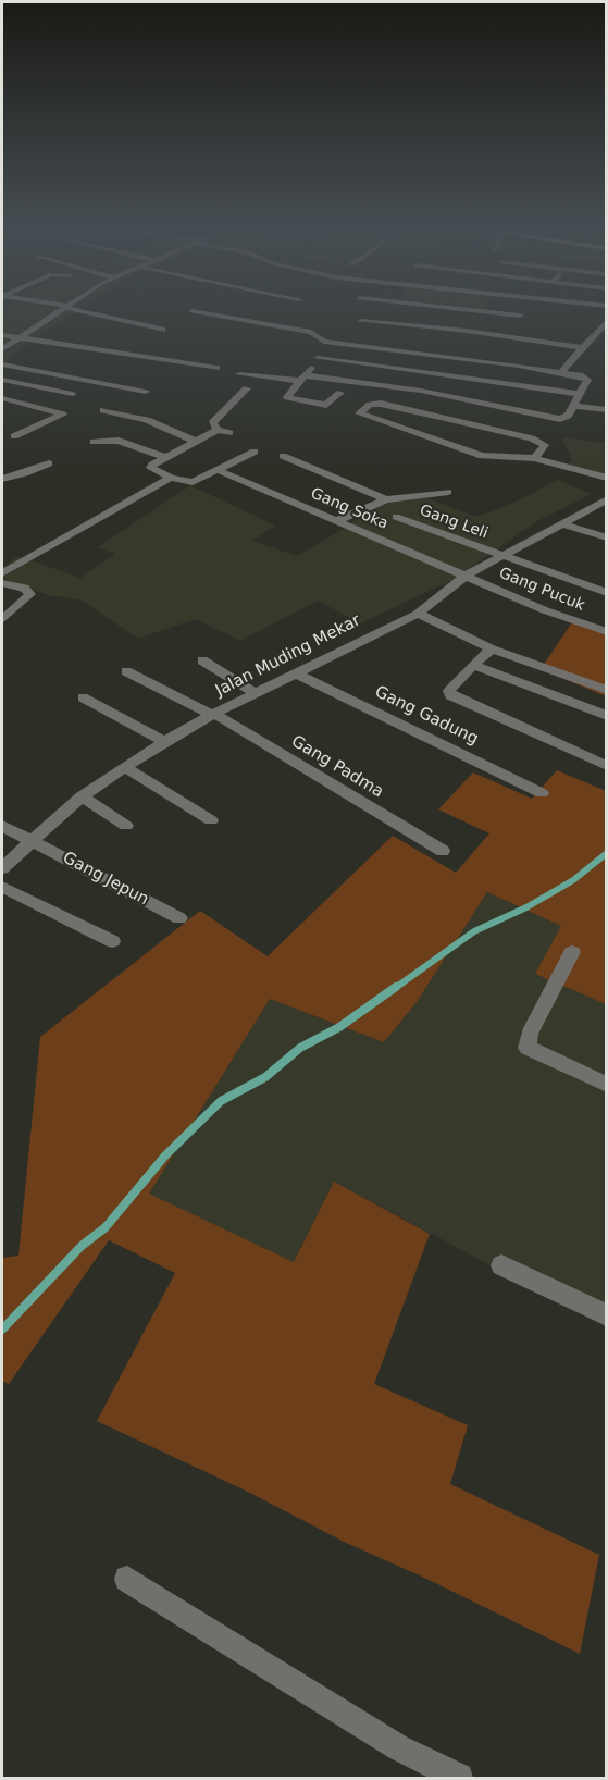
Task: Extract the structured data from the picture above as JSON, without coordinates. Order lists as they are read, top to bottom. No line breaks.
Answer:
{"streets":{"street":["Gang Soka","Gang Leli","Gang Pucuk","Jalan Muding Mekar","Gang Gadung","Gang Padma","Gang Jepun"]},"crossings":[["Gang Soka","Gang Pucuk"],["Gang Soka","Jalan Muding Mekar"],["Gang Leli","Jalan Muding Mekar"],["Gang Pucuk","Jalan Muding Mekar"],["Jalan Muding Mekar","Gang Gadung"],["Jalan Muding Mekar","Gang Padma"],["Jalan Muding Mekar","Gang Jepun"]]}
